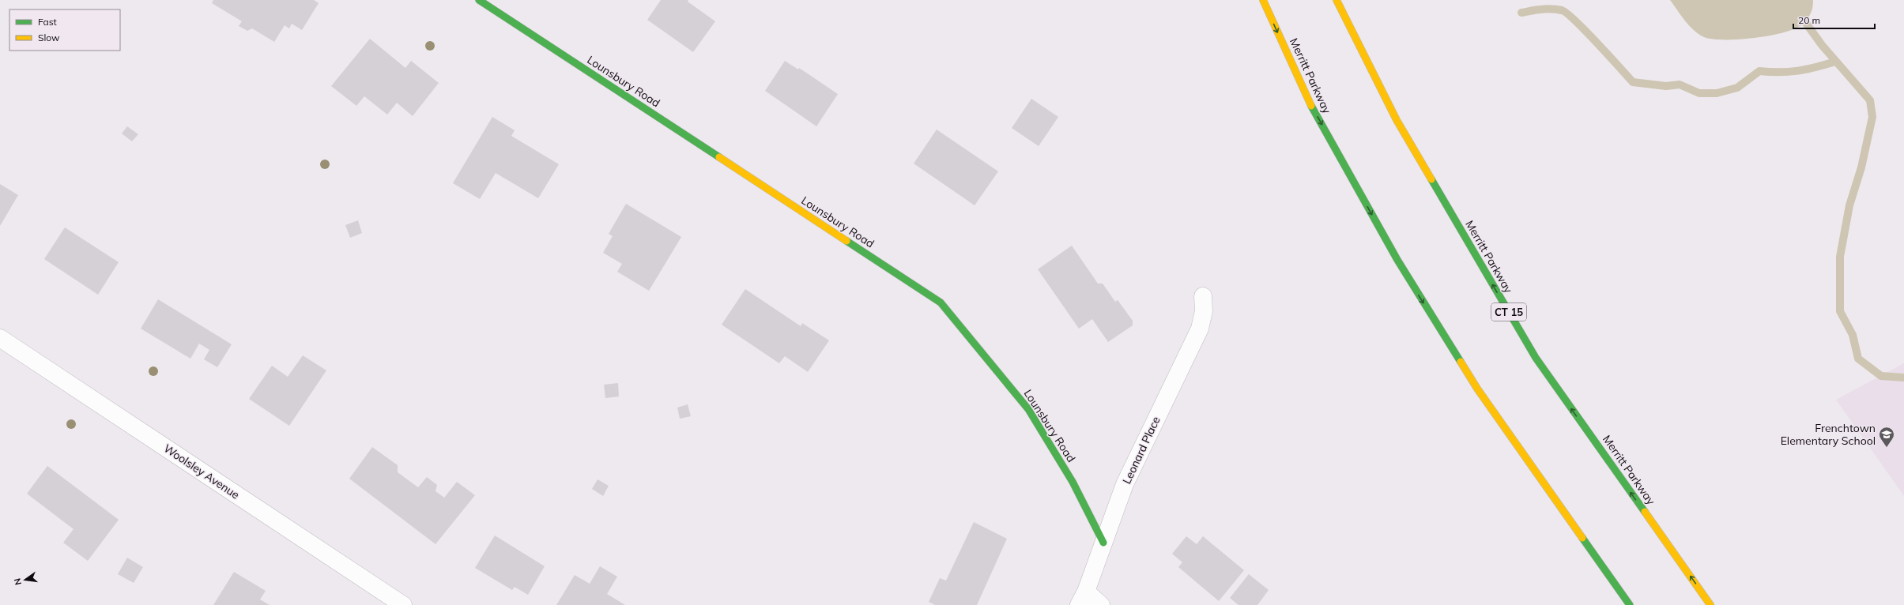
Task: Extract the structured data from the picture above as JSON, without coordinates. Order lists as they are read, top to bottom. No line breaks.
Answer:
{"streets":{"main road":["Merritt Parkway","Lounsbury Road","CT 15"],"street":["Leonard Place","Woolsley Avenue"]},"crossings":[["Lounsbury Road","Leonard Place"]],"places":{"school or university":["Frenchtown Elementary School"]},"legend":["Fast","Slow"],"scale_bar":"20 m","north":"left"}
